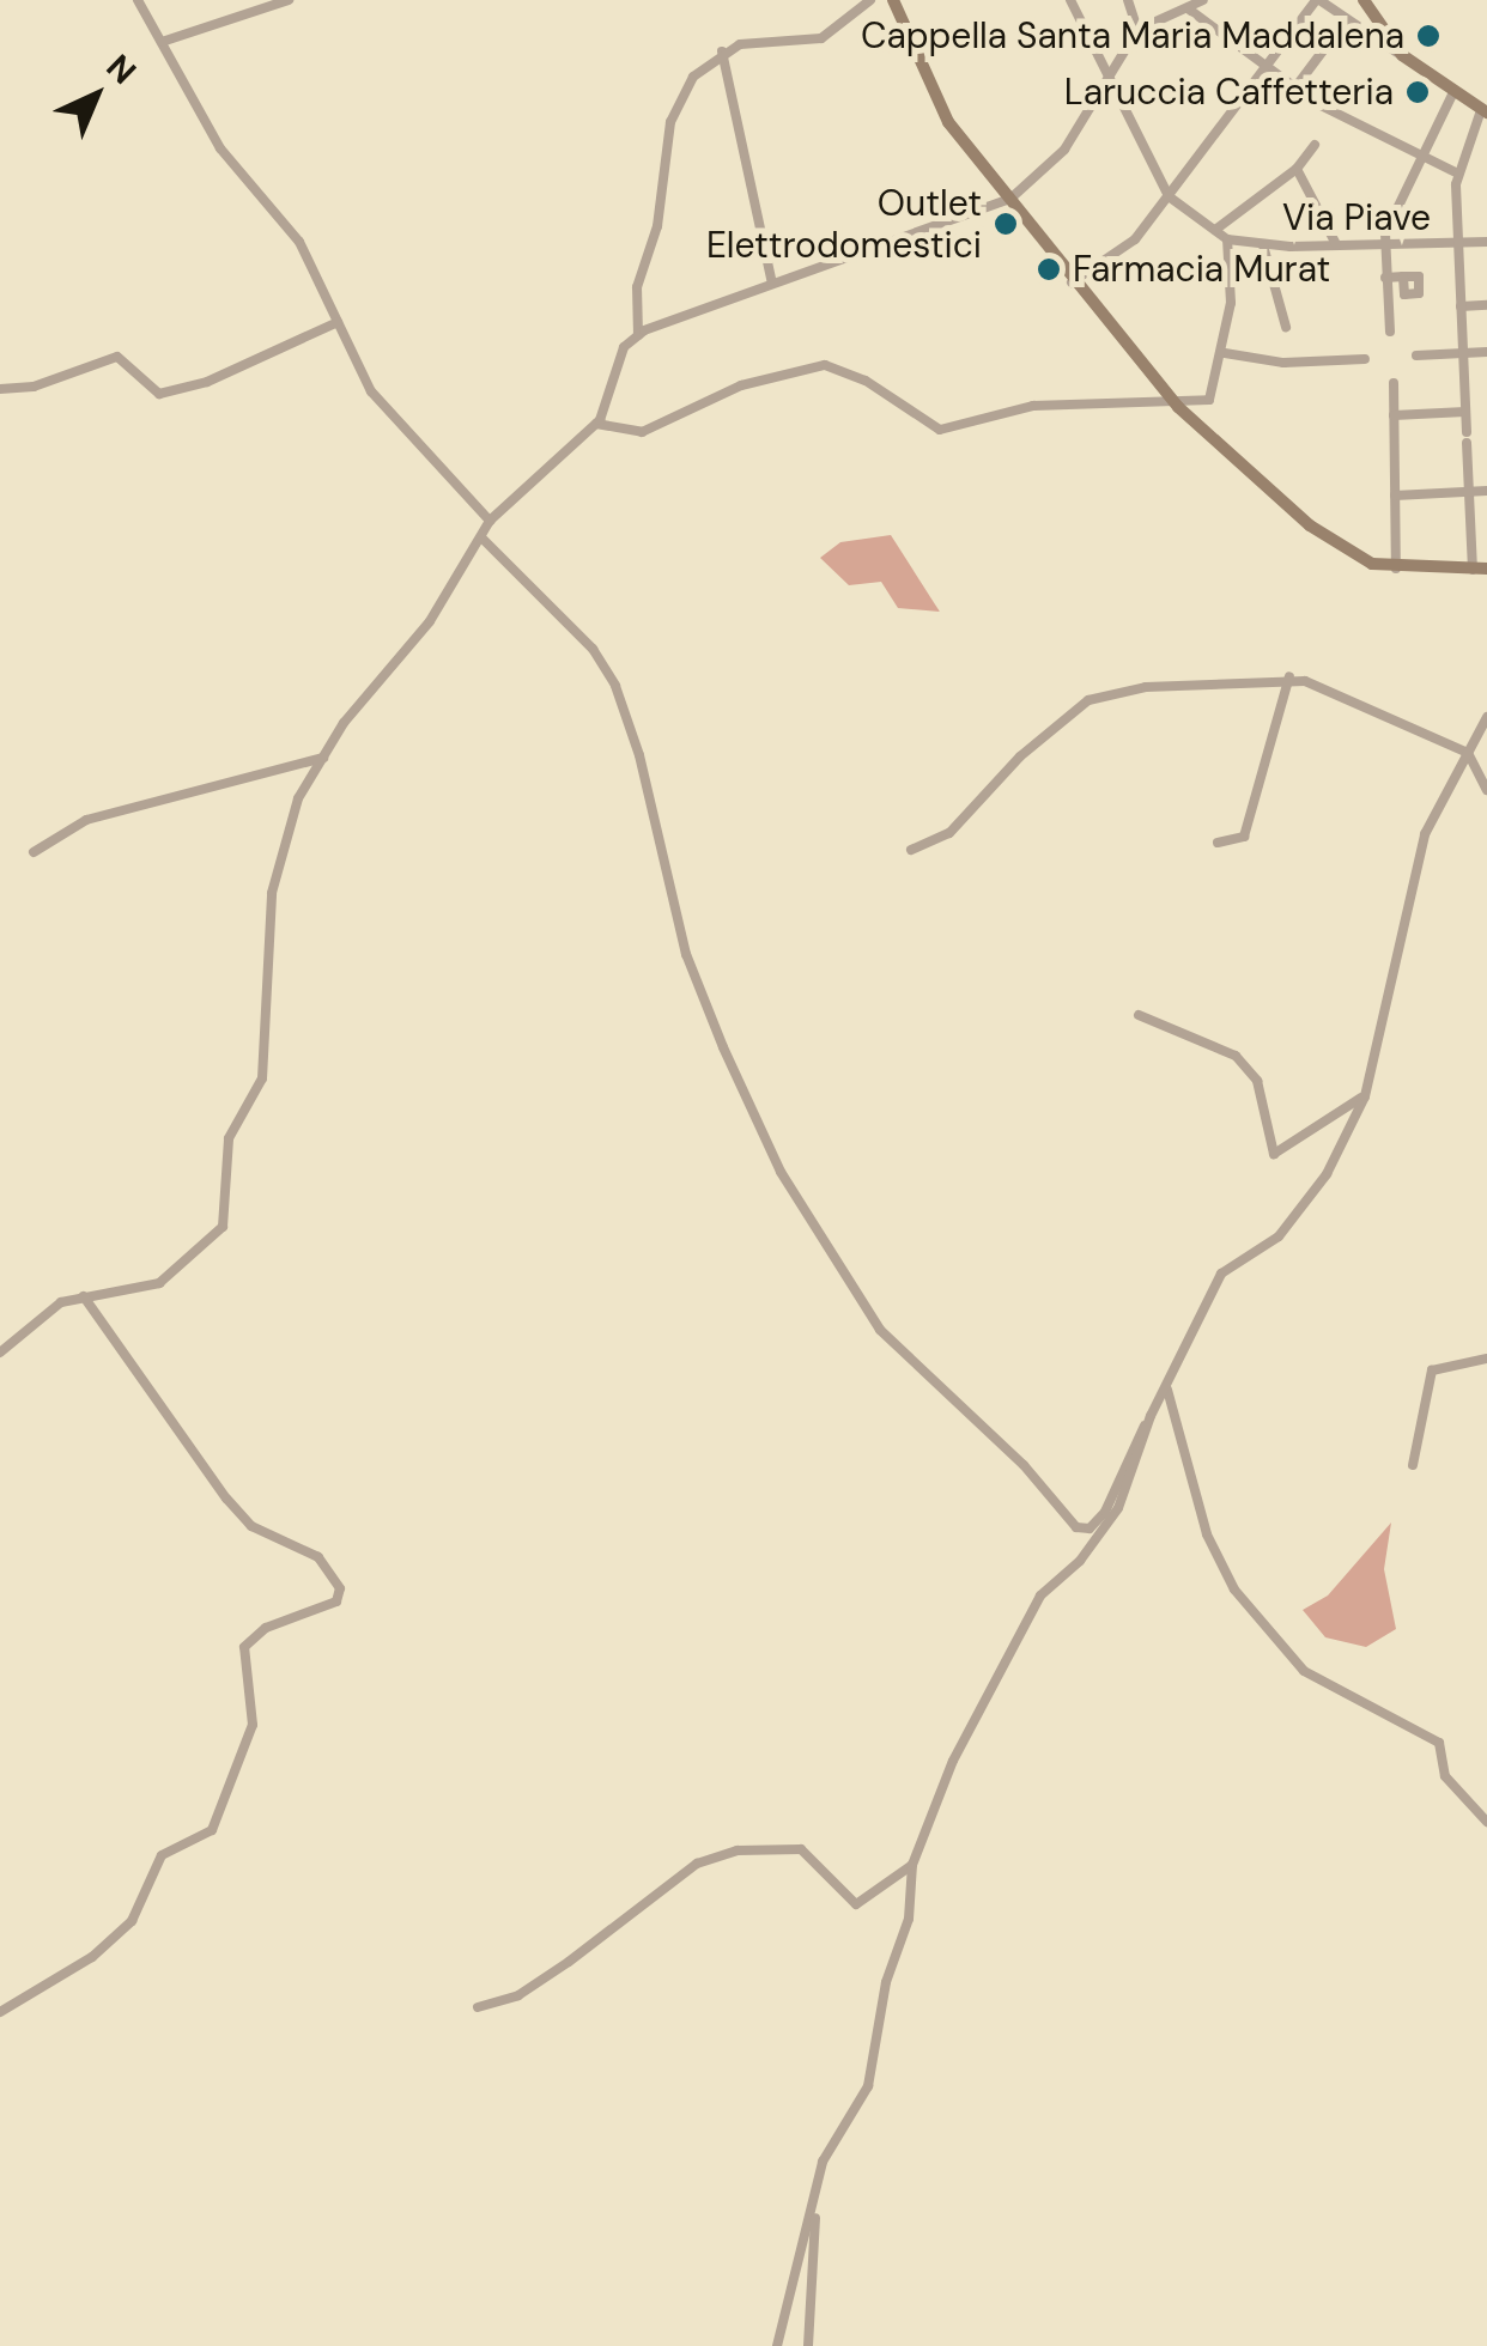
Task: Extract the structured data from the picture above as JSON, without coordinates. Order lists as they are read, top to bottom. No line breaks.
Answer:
{"streets":{"street":["Via Piave"]},"places":["Cappella Santa Maria Maddalena","Laruccia Caffetteria","Outlet Elettrodomestici","Farmacia Murat"],"north":"top right"}
